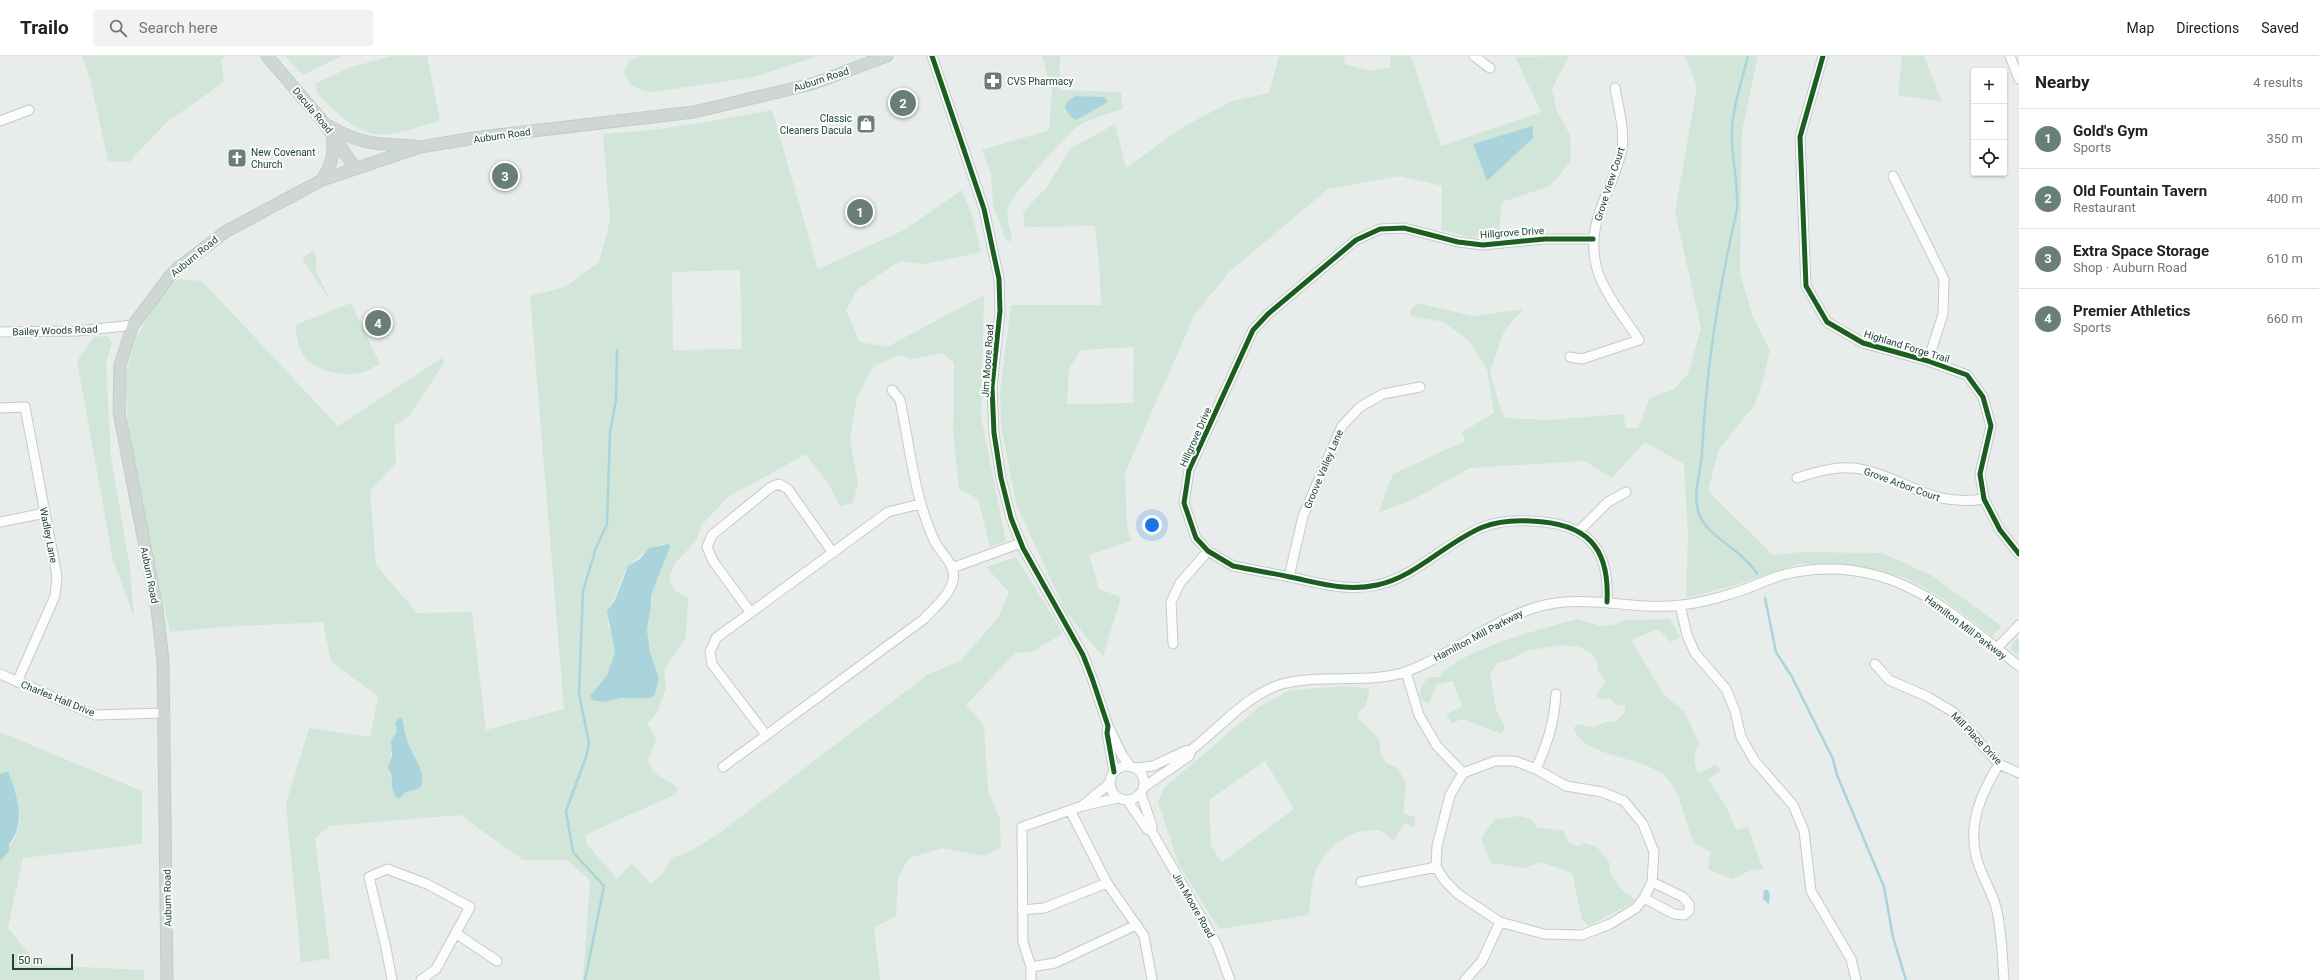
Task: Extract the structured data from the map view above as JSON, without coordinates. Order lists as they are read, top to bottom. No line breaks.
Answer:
{"streets":{"main road":["Auburn Road","Dacula Road"],"street":["Grove View Court","Hillgrove Drive","Bailey Woods Road","Highland Forge Trail","Jim Moore Road","Groove Valley Lane","Grove Arbor Court","Wadley Lane","Hamilton Mill Parkway","Charles Hall Drive","Mill Place Drive"]},"crossings":[["Auburn Road","Dacula Road"],["Auburn Road","Bailey Woods Road"],["Auburn Road","Charles Hall Drive"],["Grove View Court","Hillgrove Drive"],["Hillgrove Drive","Groove Valley Lane"],["Hillgrove Drive","Hamilton Mill Parkway"],["Highland Forge Trail","Grove Arbor Court"],["Jim Moore Road","Hamilton Mill Parkway"],["Wadley Lane","Charles Hall Drive"]],"places":{"pharmacy":["CVS Pharmacy"],"shop":["Classic Cleaners Dacula"],"church":["New Covenant Church"]},"scale_bar":"50 m","page":{"header":"Trailo","search":"Search here","nav":["Map","Directions","Saved"],"heading":["Nearby","4 results"],"map_buttons":["+","−"],"pins":["2","3","1","4"],"list":[{"mark":"1","name":"Gold's Gym","note":"Sports","value":"350 m"},{"mark":"2","name":"Old Fountain Tavern","note":"Restaurant","value":"400 m"},{"mark":"3","name":"Extra Space Storage","note":"Shop · Auburn Road","value":"610 m"},{"mark":"4","name":"Premier Athletics","note":"Sports","value":"660 m"}],"scale":"50 m"}}
